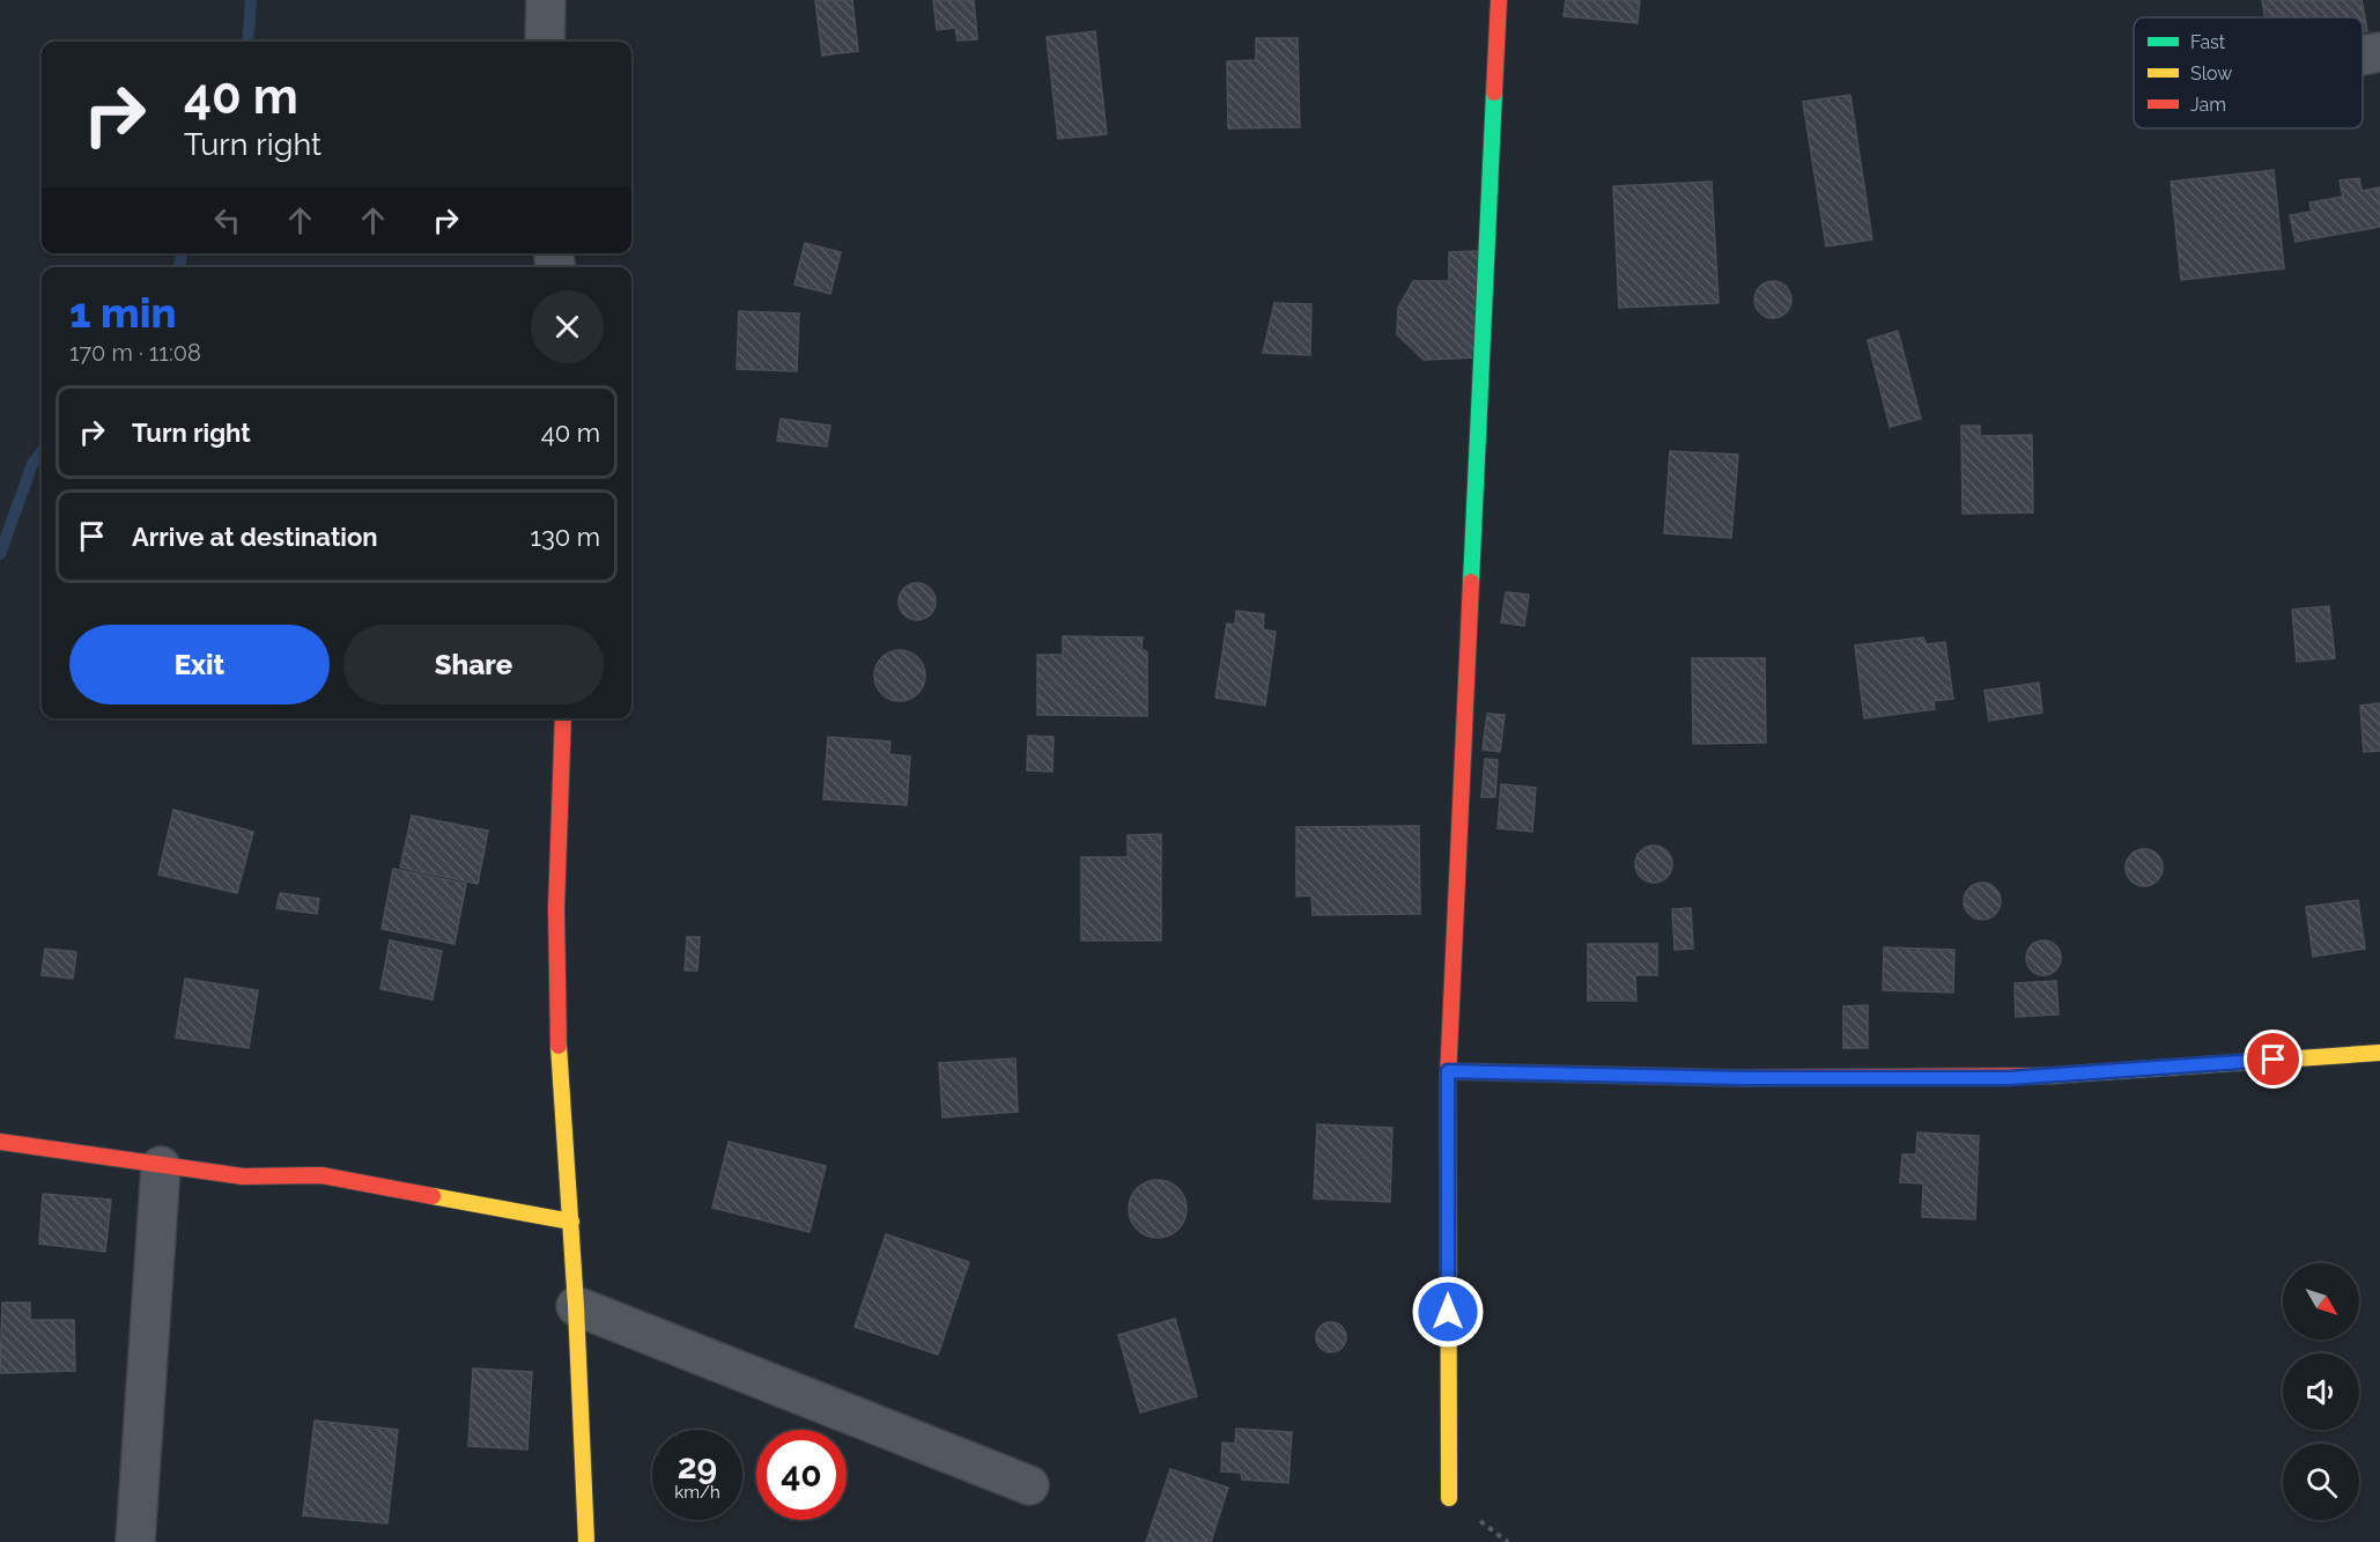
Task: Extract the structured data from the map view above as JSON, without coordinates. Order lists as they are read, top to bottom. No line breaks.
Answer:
{"legend":["Fast","Slow","Jam"],"north":"bottom right","page":{"turn":["40 m","Turn right"],"heading":["1 min","170 m · 11:08"],"list":[{"name":"Turn right","value":"40 m"},{"name":"Arrive at destination","value":"130 m"}],"buttons":["Exit","Share"],"speed":"29 km/h","limit":"40"}}
